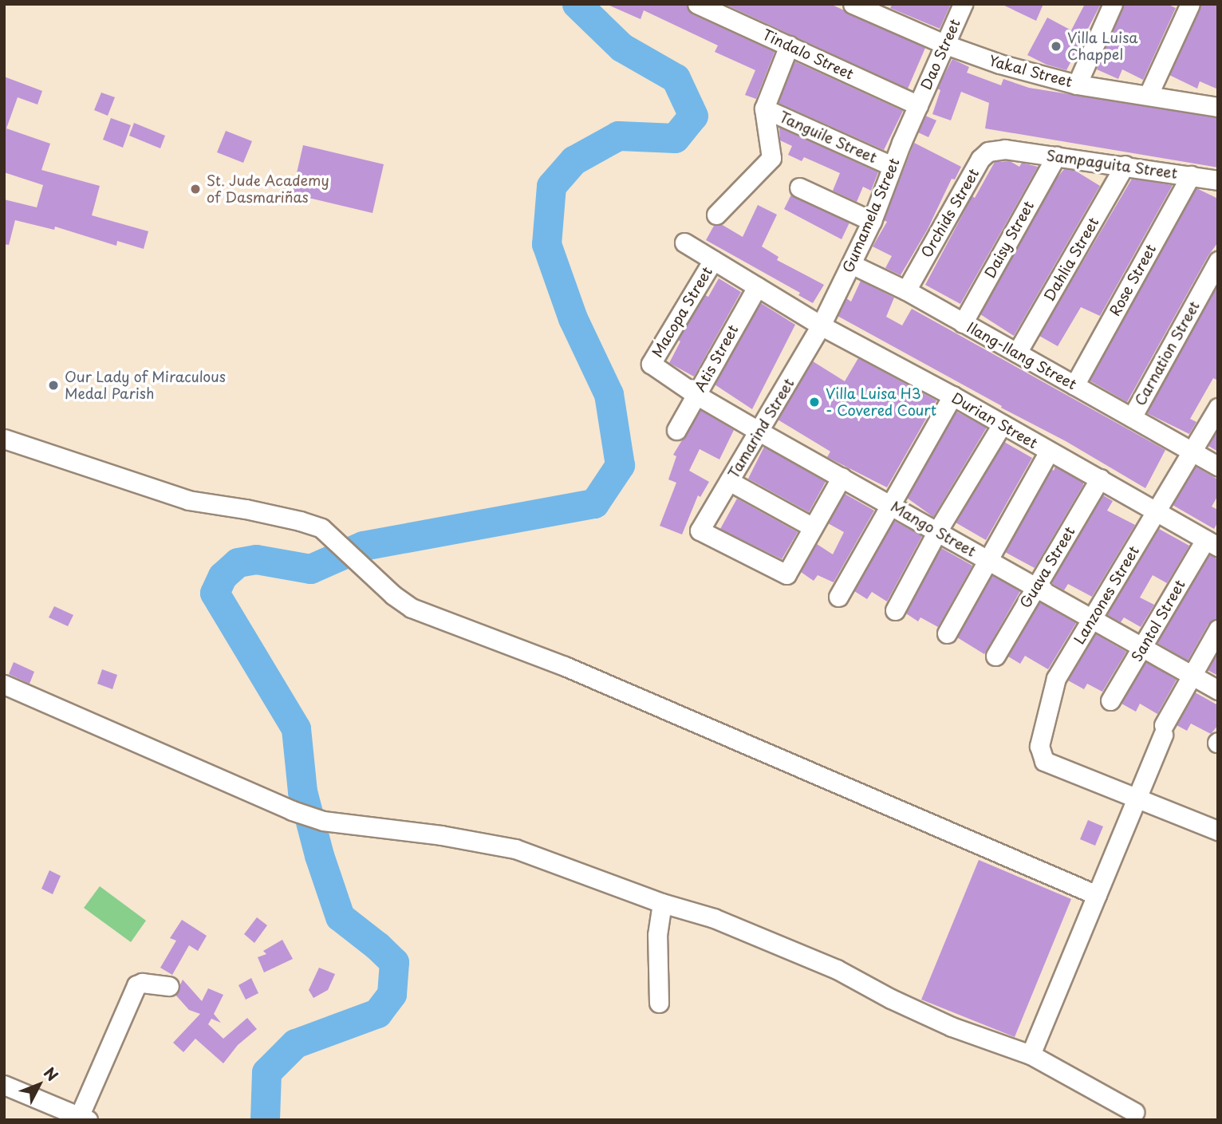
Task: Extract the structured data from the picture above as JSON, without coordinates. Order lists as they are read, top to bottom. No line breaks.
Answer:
{"streets":{"street":["Tindalo Street","Dao Street","Yakal Street","Tanguile Street","Sampaguita Street","Orchids Street","Gumamela Street","Daisy Street","Dahlia Street","Rose Street","Macopa Street","Carnation Street","Ilang-Ilang Street","Atis Street","Durian Street","Tamarind Street","Mango Street","Guava Street","Lanzones Street","Santol Street"]},"crossings":[["Tindalo Street","Dao Street"],["Tindalo Street","Gumamela Street"],["Dao Street","Yakal Street"],["Dao Street","Gumamela Street"],["Tanguile Street","Gumamela Street"],["Sampaguita Street","Orchids Street"],["Sampaguita Street","Daisy Street"],["Sampaguita Street","Dahlia Street"],["Sampaguita Street","Rose Street"],["Orchids Street","Ilang-Ilang Street"],["Gumamela Street","Ilang-Ilang Street"],["Gumamela Street","Durian Street"],["Gumamela Street","Tamarind Street"],["Daisy Street","Ilang-Ilang Street"],["Dahlia Street","Ilang-Ilang Street"],["Rose Street","Ilang-Ilang Street"],["Macopa Street","Durian Street"],["Macopa Street","Mango Street"],["Carnation Street","Ilang-Ilang Street"],["Ilang-Ilang Street","Lanzones Street"],["Atis Street","Durian Street"],["Atis Street","Mango Street"],["Durian Street","Tamarind Street"],["Durian Street","Guava Street"],["Durian Street","Lanzones Street"],["Durian Street","Santol Street"],["Tamarind Street","Mango Street"],["Mango Street","Guava Street"],["Mango Street","Lanzones Street"],["Mango Street","Santol Street"]],"places":["Villa Luisa Chappel","St. Jude Academy of Dasmariñas","Our Lady of Miraculous Medal Parish","Villa Luisa H3 - Covered Court"],"north":"top right"}
